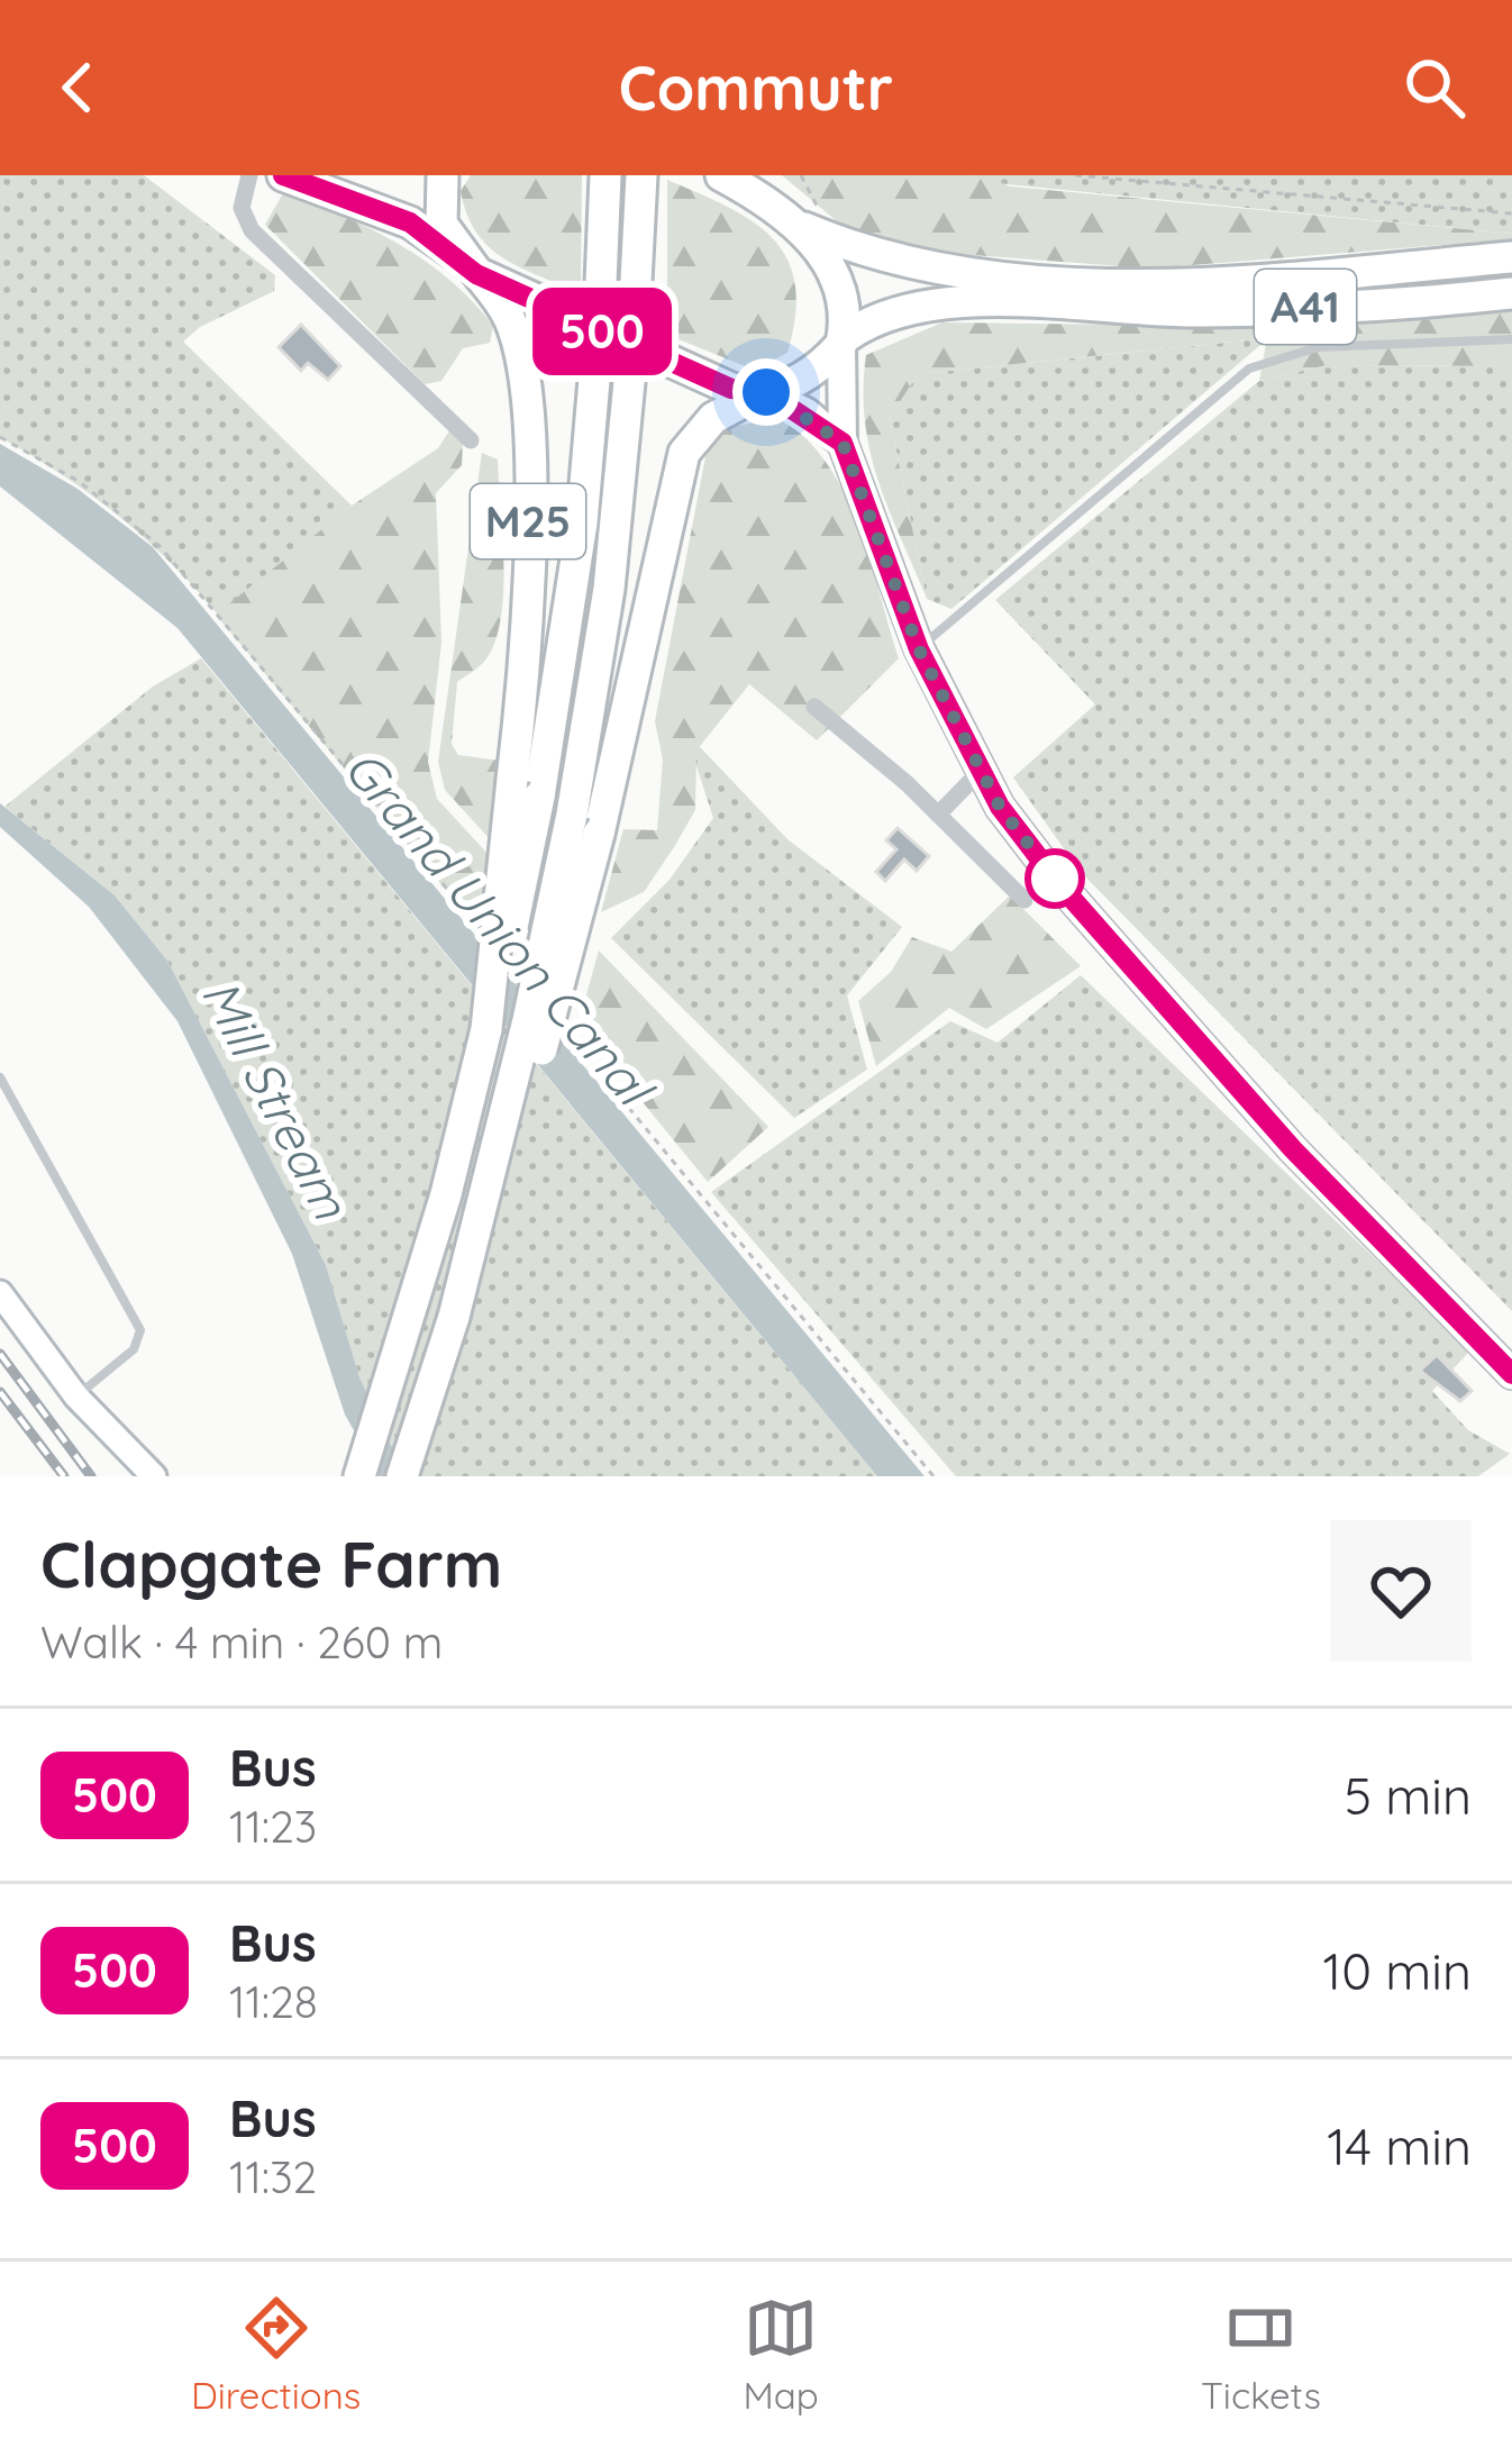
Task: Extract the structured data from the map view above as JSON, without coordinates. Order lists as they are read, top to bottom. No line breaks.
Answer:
{"streets":{"highway":["A41","M25"]},"water":["Grand Union Canal","Mill Stream"],"lines":["bus line 500"],"page":{"header":"Commutr","on_map":"500","heading":["Clapgate Farm","Walk · 4 min · 260 m"],"list":[{"mark":"500","name":"Bus","note":"11:23","value":"5 min"},{"mark":"500","name":"Bus","note":"11:28","value":"10 min"},{"mark":"500","name":"Bus","note":"11:32","value":"14 min"}],"tabs":["Directions","Map","Tickets"]}}
